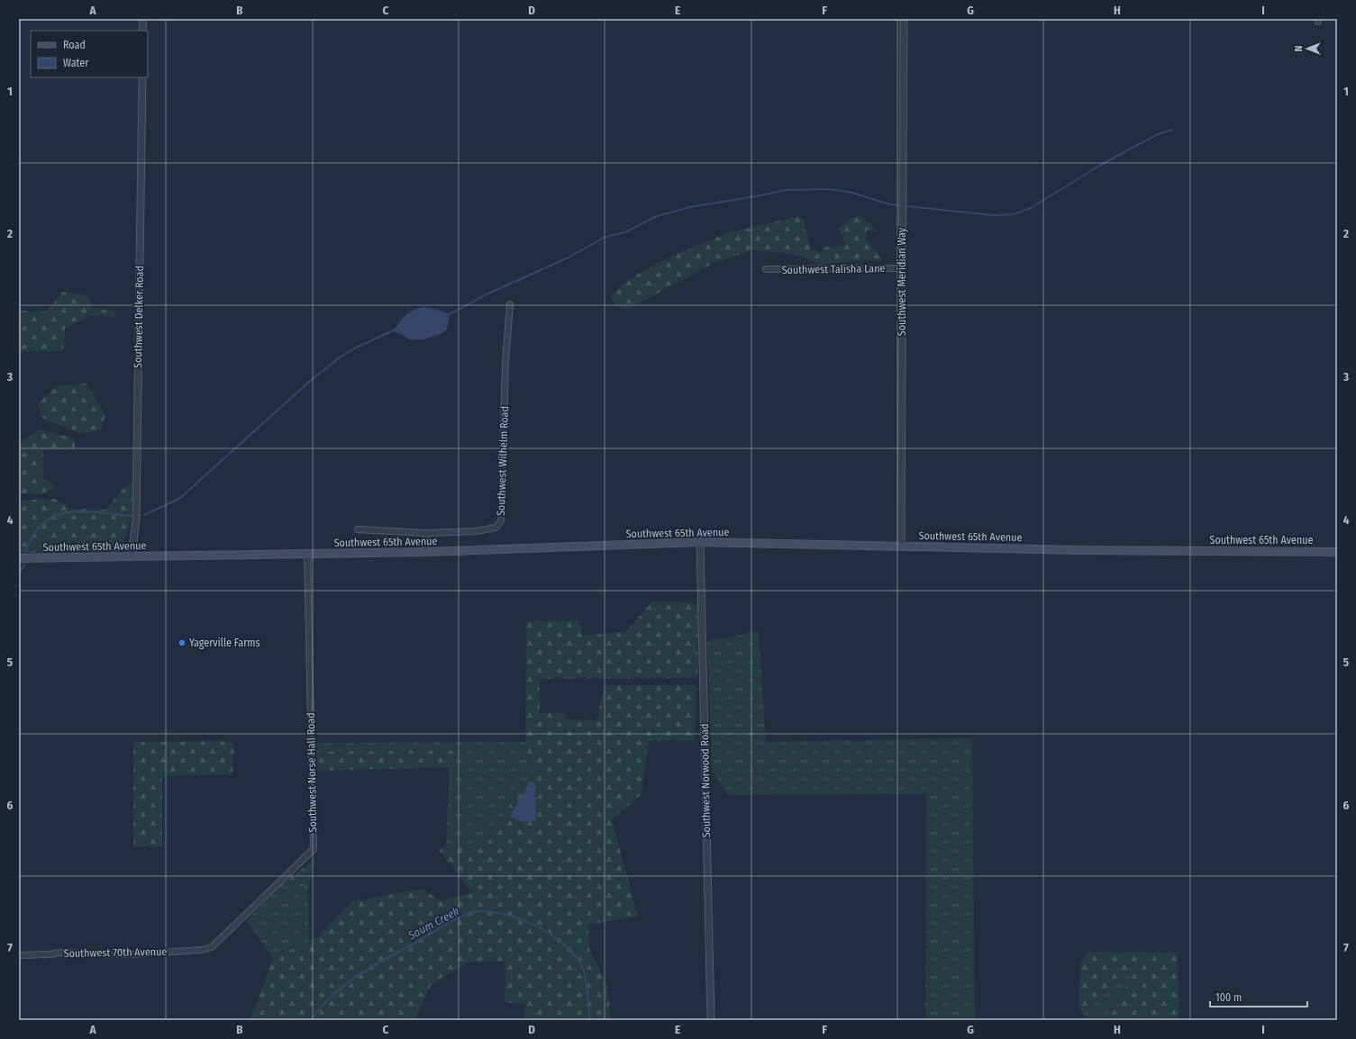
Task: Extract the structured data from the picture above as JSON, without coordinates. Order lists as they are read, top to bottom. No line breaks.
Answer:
{"streets":{"main road":["Southwest 65th Avenue"],"street":["Southwest Talisha Lane","Southwest Meridian Way","Southwest Delker Road","Southwest Wilhelm Road","Southwest Norse Hall Road","Southwest Norwood Road","Southwest 70th Avenue"]},"crossings":[["Southwest Talisha Lane","Southwest Meridian Way"],["Southwest Meridian Way","Southwest 65th Avenue"],["Southwest Delker Road","Southwest 65th Avenue"],["Southwest 65th Avenue","Southwest Norse Hall Road"],["Southwest 65th Avenue","Southwest Norwood Road"],["Southwest Norse Hall Road","Southwest 70th Avenue"]],"water":["Saum Creek"],"places":["Yagerville Farms"],"legend":["Road","Water"],"scale_bar":"100 m","north":"left","grid":{"columns":["A","B","C","D","E","F","G","H","I"],"rows":["1","2","3","4","5","6","7"]}}
